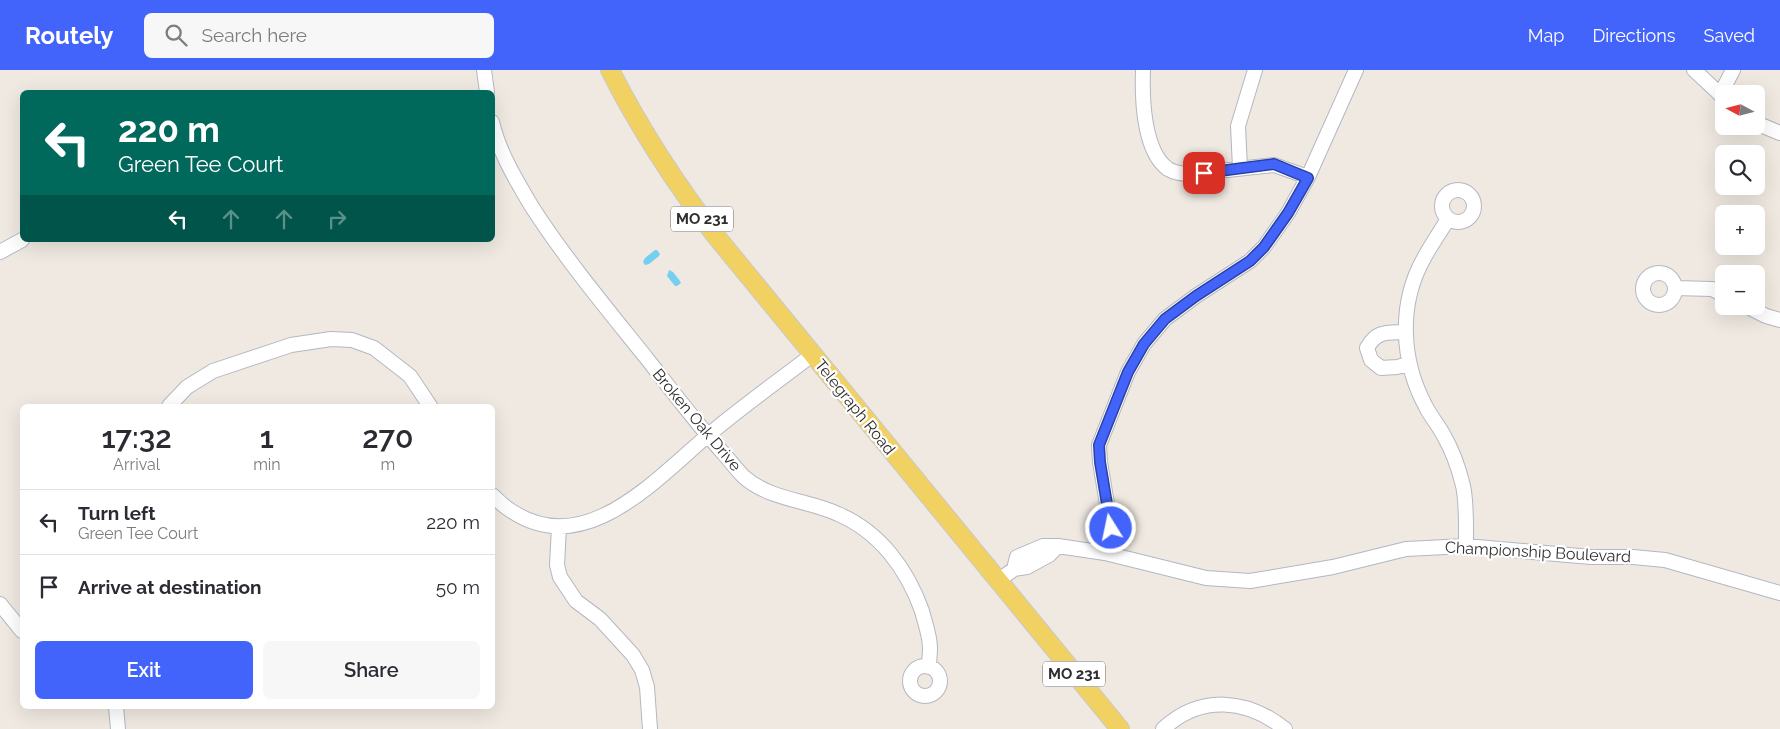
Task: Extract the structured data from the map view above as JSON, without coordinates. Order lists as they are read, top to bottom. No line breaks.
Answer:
{"streets":{"main road":["MO 231","Telegraph Road"],"street":["Broken Oak Drive","Championship Boulevard"]},"crossings":[["Telegraph Road","Championship Boulevard"]],"north":"left","page":{"header":"Routely","search":"Search here","nav":["Map","Directions","Saved"],"map_buttons":["+","−"],"turn":["220 m","Green Tee Court"],"eta":["17:32","Arrival","1","min","270","m"],"list":[{"name":"Turn left","note":"Green Tee Court","value":"220 m"},{"name":"Arrive at destination","value":"50 m"}],"buttons":["Exit","Share"]}}
